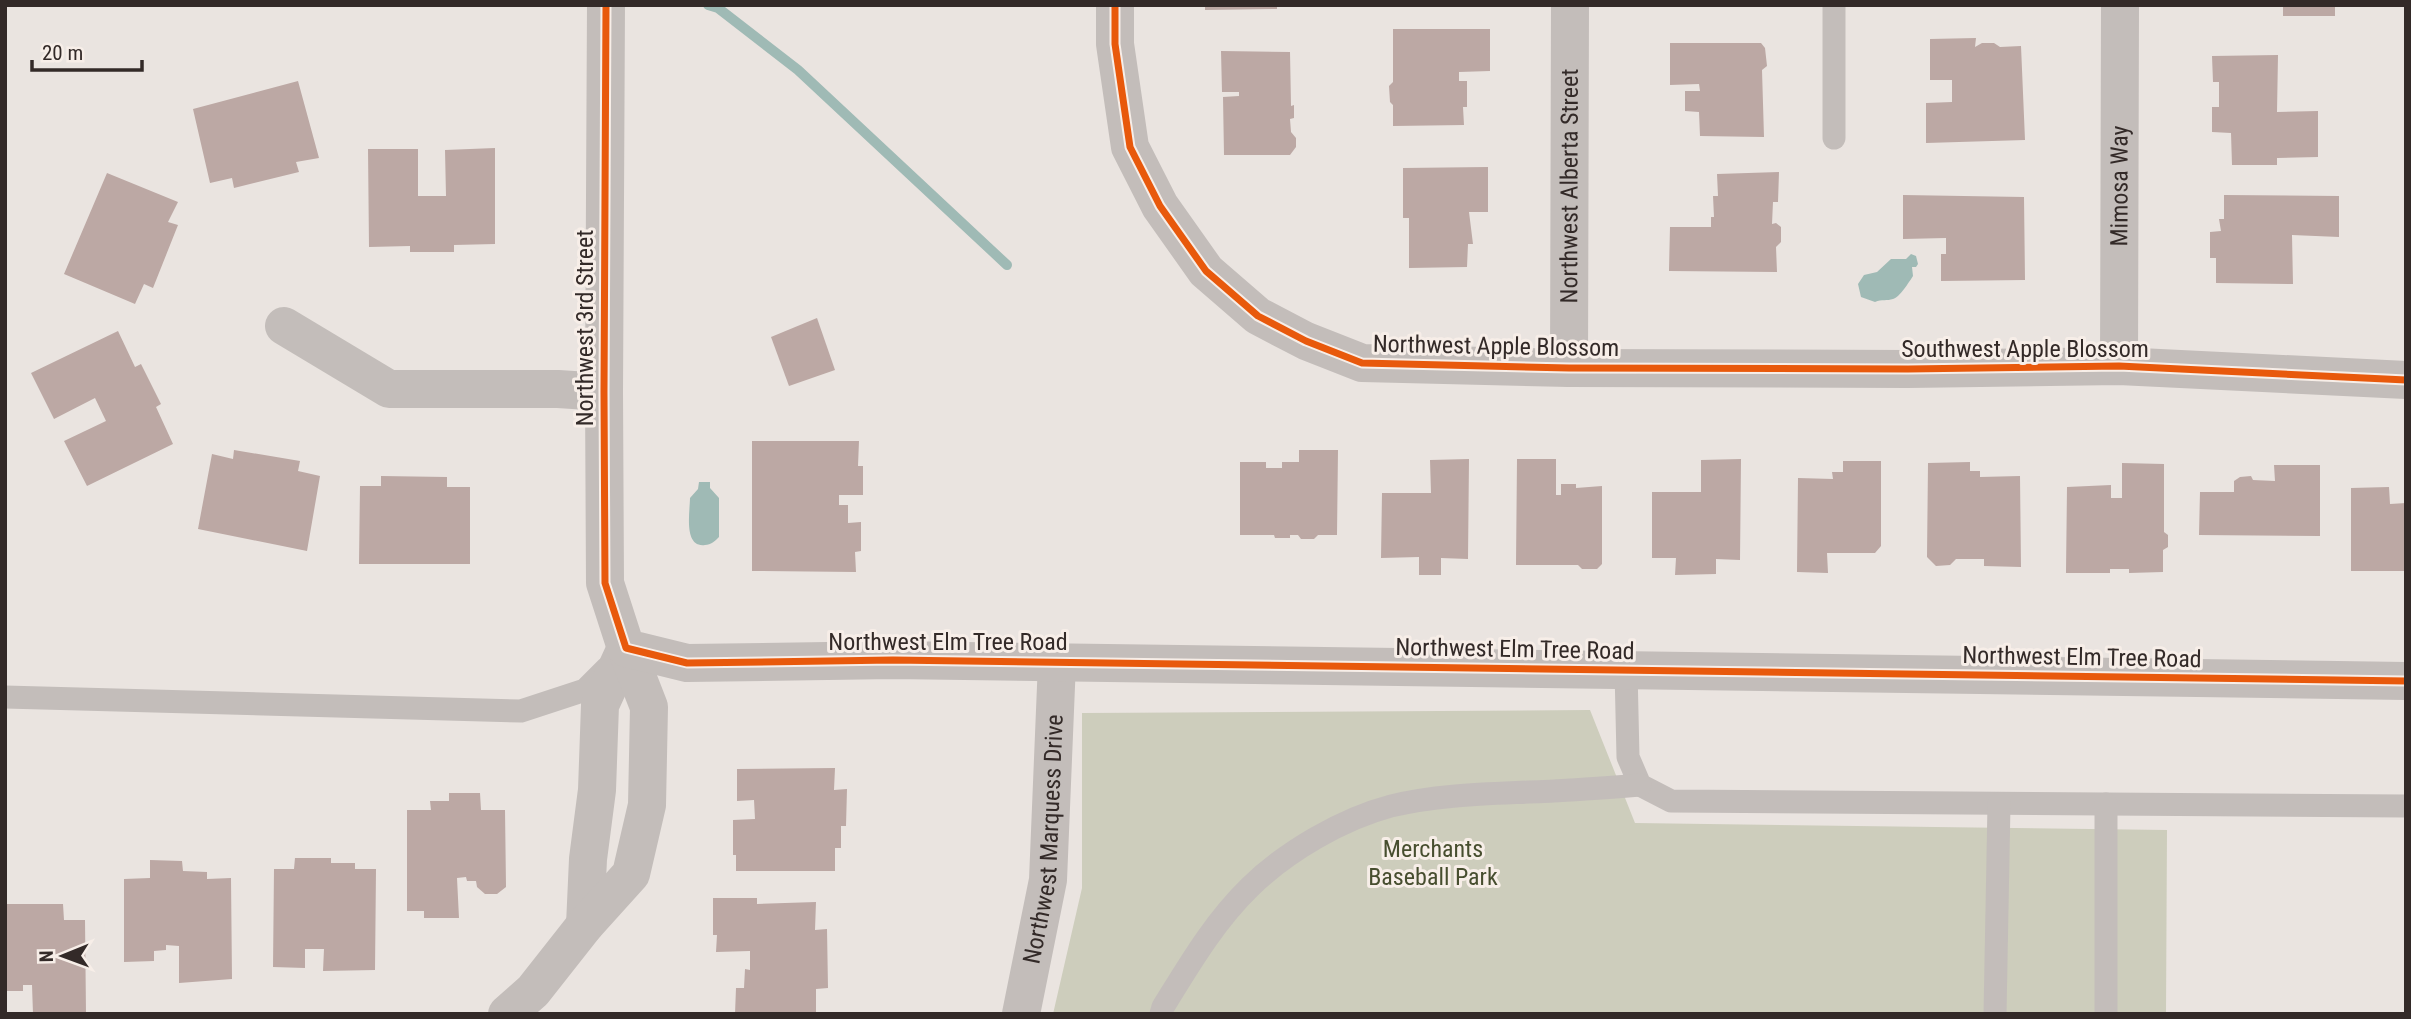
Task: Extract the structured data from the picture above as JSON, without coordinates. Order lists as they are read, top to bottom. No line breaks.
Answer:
{"streets":{"street":["Mimosa Way","Northwest Alberta Street","Northwest 3rd Street","Northwest Apple Blossom","Southwest Apple Blossom","Northwest Elm Tree Road","Northwest Marquess Drive"]},"crossings":[["Mimosa Way","Southwest Apple Blossom"],["Northwest Alberta Street","Northwest Apple Blossom"],["Northwest 3rd Street","Northwest Elm Tree Road"],["Northwest Apple Blossom","Southwest Apple Blossom"],["Northwest Elm Tree Road","Northwest Marquess Drive"]],"parks":["Merchants Baseball Park"],"scale_bar":"20 m","north":"left"}
